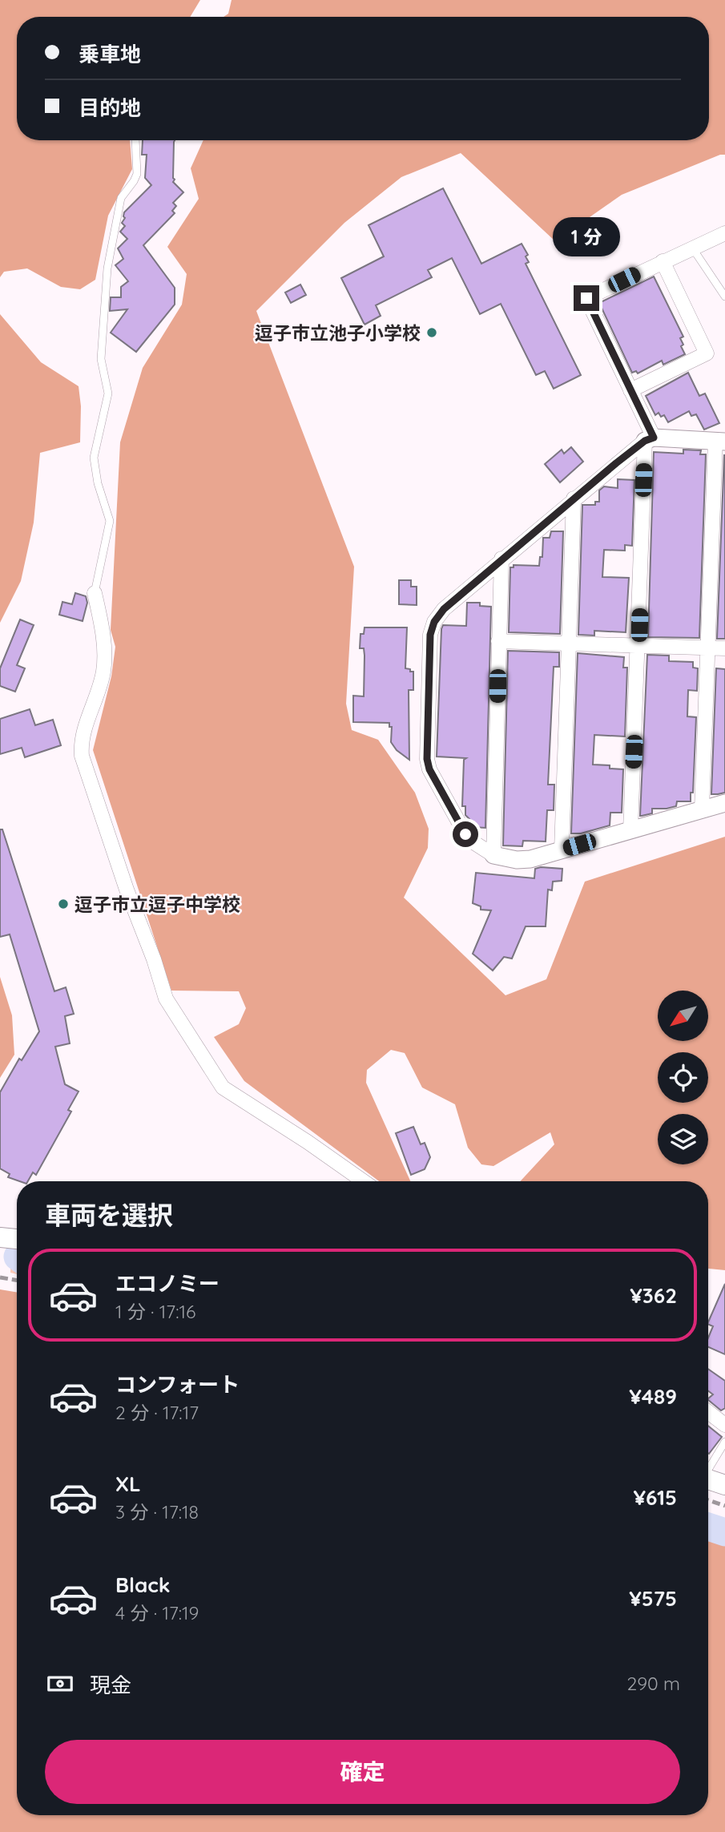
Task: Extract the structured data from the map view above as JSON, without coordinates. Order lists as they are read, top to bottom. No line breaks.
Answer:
{"places":["逗子市立池子小学校","逗子市立逗子中学校"],"north":"bottom left","page":{"banner":["乗車地","目的地"],"bubble":"1 分","heading":"車両を選択","list":[{"name":"エコノミー","note":"1 分 · 17:16","value":"¥362"},{"name":"コンフォート","note":"2 分 · 17:17","value":"¥489"},{"name":"XL","note":"3 分 · 17:18","value":"¥615"},{"name":"Black","note":"4 分 · 17:19","value":"¥575"}],"pay":["現金","290 m"],"buttons":"確定"}}
